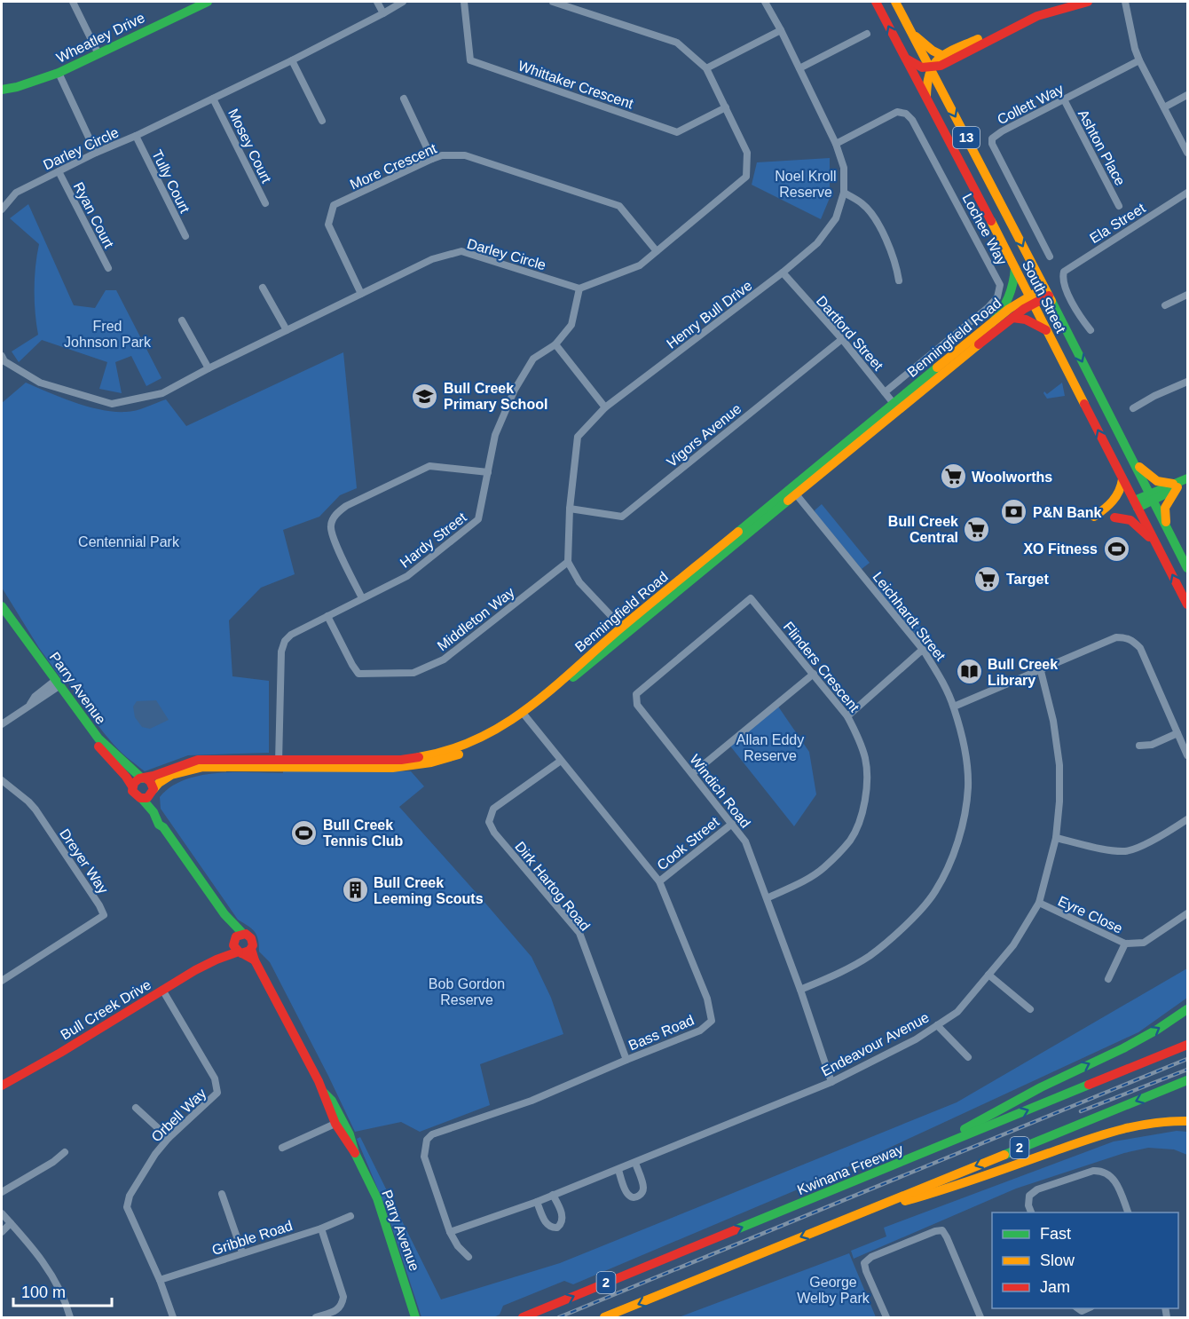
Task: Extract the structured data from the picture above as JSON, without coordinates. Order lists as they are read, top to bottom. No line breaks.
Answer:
{"streets":{"main road":["Wheatley Drive","13","South Street","Benningfield Road","Parry Avenue","Bull Creek Drive","2","Kwinana Freeway"],"street":["Whittaker Crescent","Collett Way","Mosey Court","Ashton Place","Darley Circle","More Crescent","Tully Court","Ryan Court","Ela Street","Lochee Way","Henry Bull Drive","Dartford Street","Vigors Avenue","Hardy Street","Leichhardt Street","Middleton Way","Flinders Crescent","Windich Road","Cook Street","Dreyer Way","Dirk Hartog Road","Eyre Close","Bass Road","Endeavour Avenue","Orbell Way","Gribble Road"]},"crossings":[["Collett Way","Ashton Place"],["Mosey Court","Darley Circle"],["Darley Circle","More Crescent"],["Darley Circle","Tully Court"],["Darley Circle","Ryan Court"],["Darley Circle","Hardy Street"],["Lochee Way","Henry Bull Drive"],["Lochee Way","Dartford Street"],["South Street","Benningfield Road"],["Henry Bull Drive","Dartford Street"],["Henry Bull Drive","Vigors Avenue"],["Henry Bull Drive","Middleton Way"],["Dartford Street","Benningfield Road"],["Dartford Street","Vigors Avenue"],["Benningfield Road","Hardy Street"],["Benningfield Road","Leichhardt Street"],["Benningfield Road","Parry Avenue"],["Benningfield Road","Bass Road"],["Hardy Street","Middleton Way"],["Leichhardt Street","Windich Road"],["Flinders Crescent","Windich Road"],["Parry Avenue","Bull Creek Drive"],["Windich Road","Cook Street"],["Windich Road","Endeavour Avenue"],["Cook Street","Bass Road"],["Dirk Hartog Road","Bass Road"],["Eyre Close","Endeavour Avenue"],["Bull Creek Drive","Orbell Way"],["Bass Road","Endeavour Avenue"],["Orbell Way","Gribble Road"]],"parks":["Noel Kroll Reserve","Fred Johnson Park","Centennial Park","Allan Eddy Reserve","Bob Gordon Reserve","George Welby Park"],"places":{"school or university":["Bull Creek Primary School"],"supermarket":["Woolworths","Bull Creek Central","Target"],"bank":["P&N Bank"],"sports":["XO Fitness","Bull Creek Tennis Club"],"library":["Bull Creek Library"],"building":["Bull Creek Leeming Scouts"]},"legend":["Fast","Slow","Jam"],"scale_bar":"100 m"}
